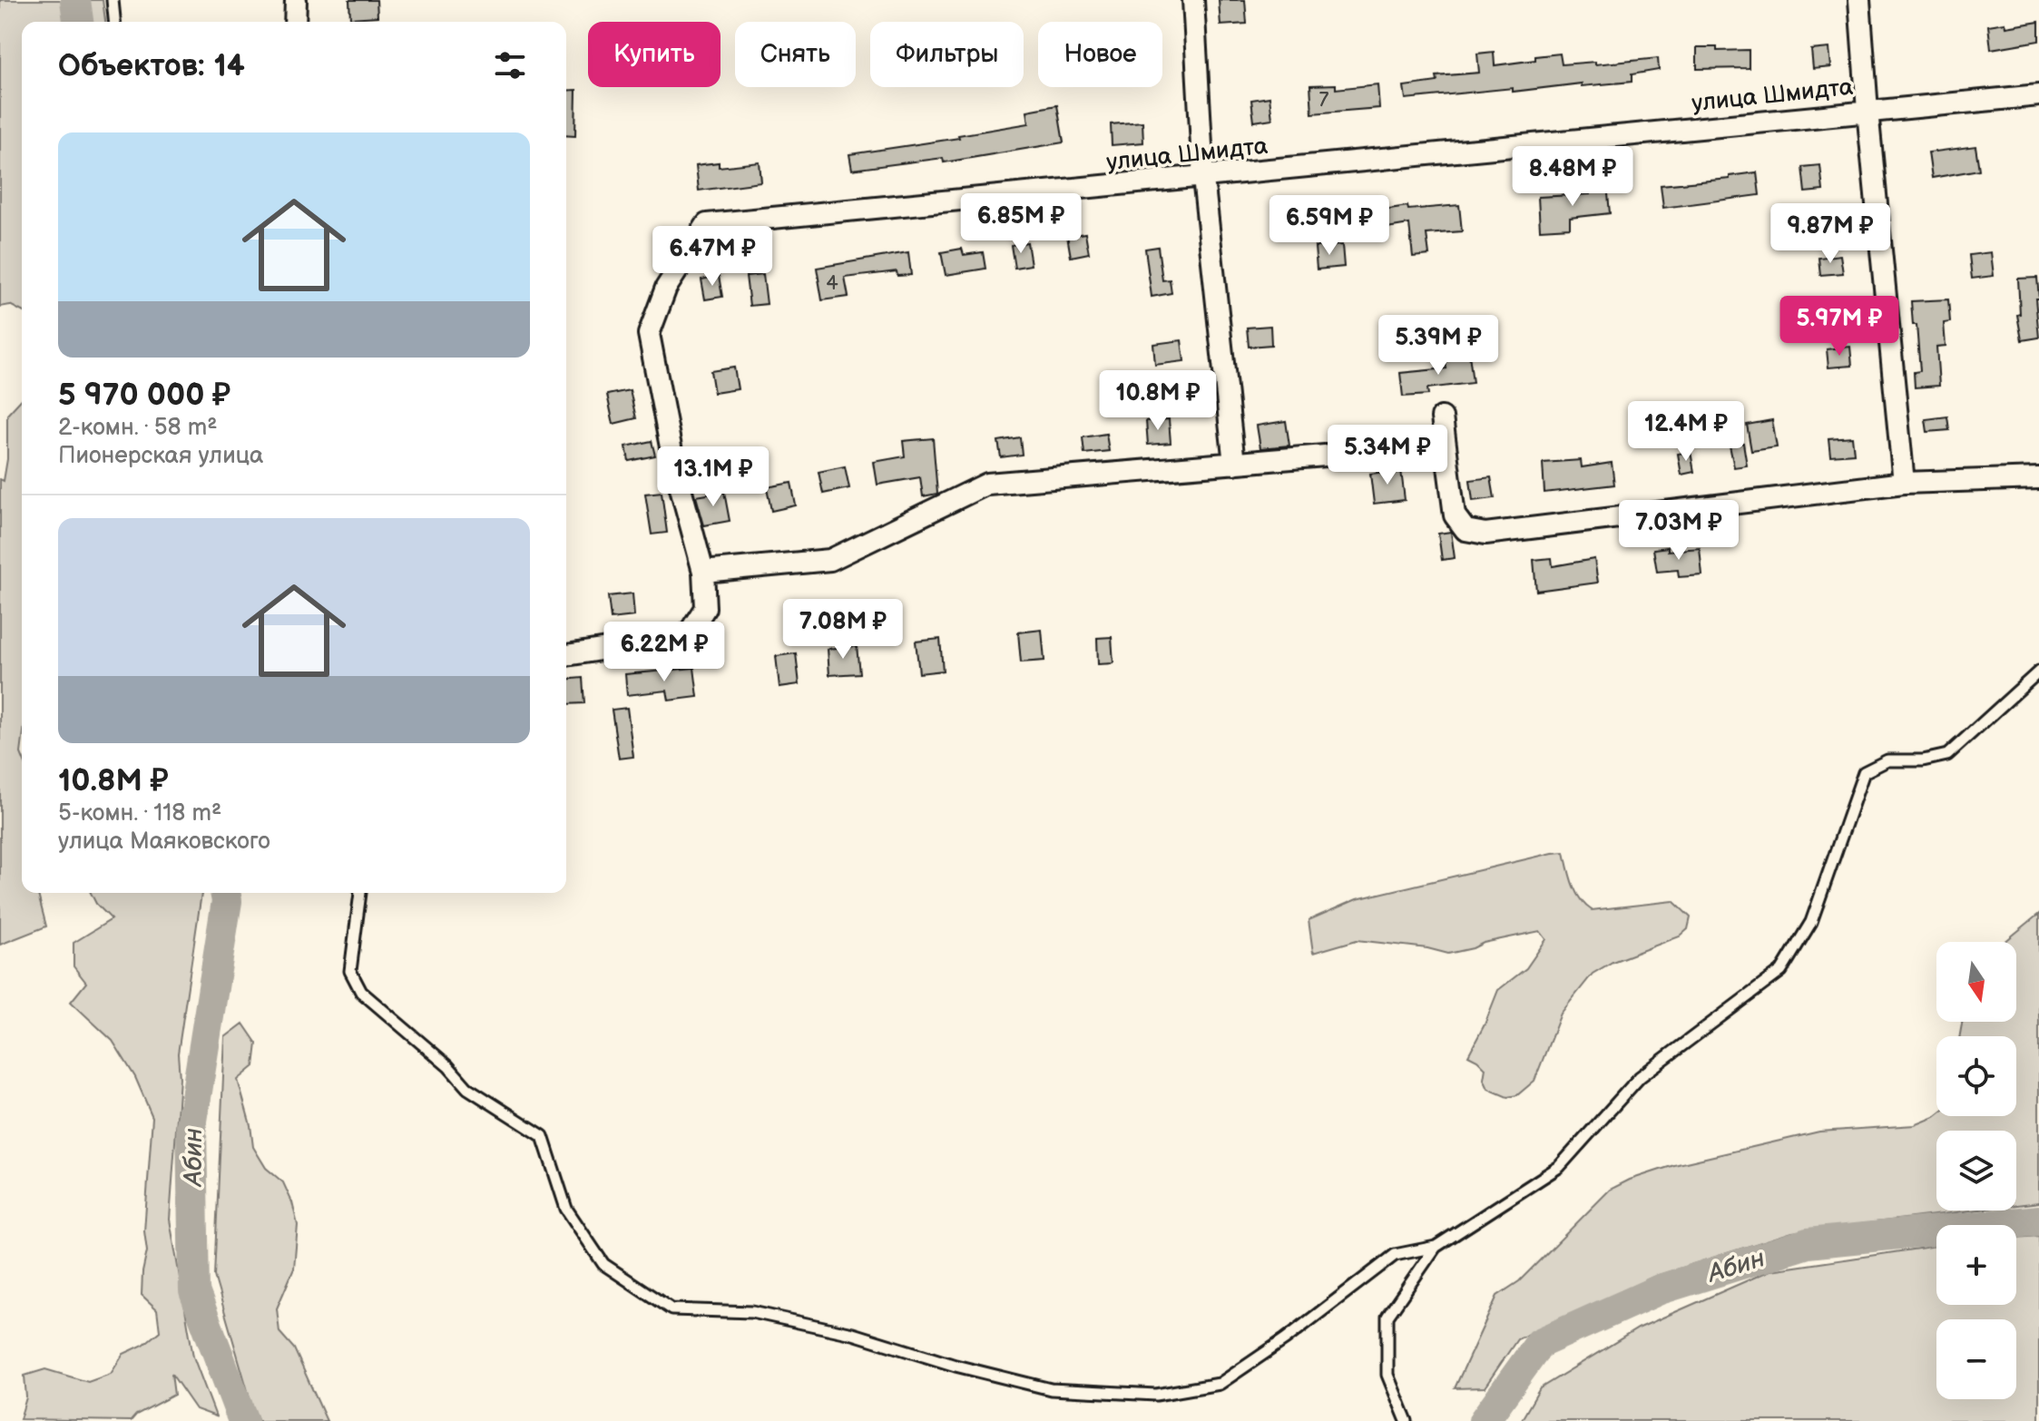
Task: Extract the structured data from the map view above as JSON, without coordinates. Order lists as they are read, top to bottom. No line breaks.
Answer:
{"streets":{"street":["улица Шмидта"]},"water":["Абин"],"house_numbers":["7","4"],"north":"bottom","page":{"chip":["Купить","Снять","Фильтры","Новое"],"heading":"Объектов: 14","list":[{"name":"5 970 000 ₽","note":"2-комн. · 58 m² · Пионерская улица"},{"name":"10.8M ₽","note":"5-комн. · 118 m² · улица Маяковского"}],"price":["8.48M ₽","6.85M ₽","6.59M ₽","9.87M ₽","6.47M ₽","5.97M ₽","5.39M ₽","10.8M ₽","12.4M ₽","5.34M ₽","13.1M ₽","7.03M ₽","7.08M ₽","6.22M ₽"],"map_buttons":["+","−"]}}
